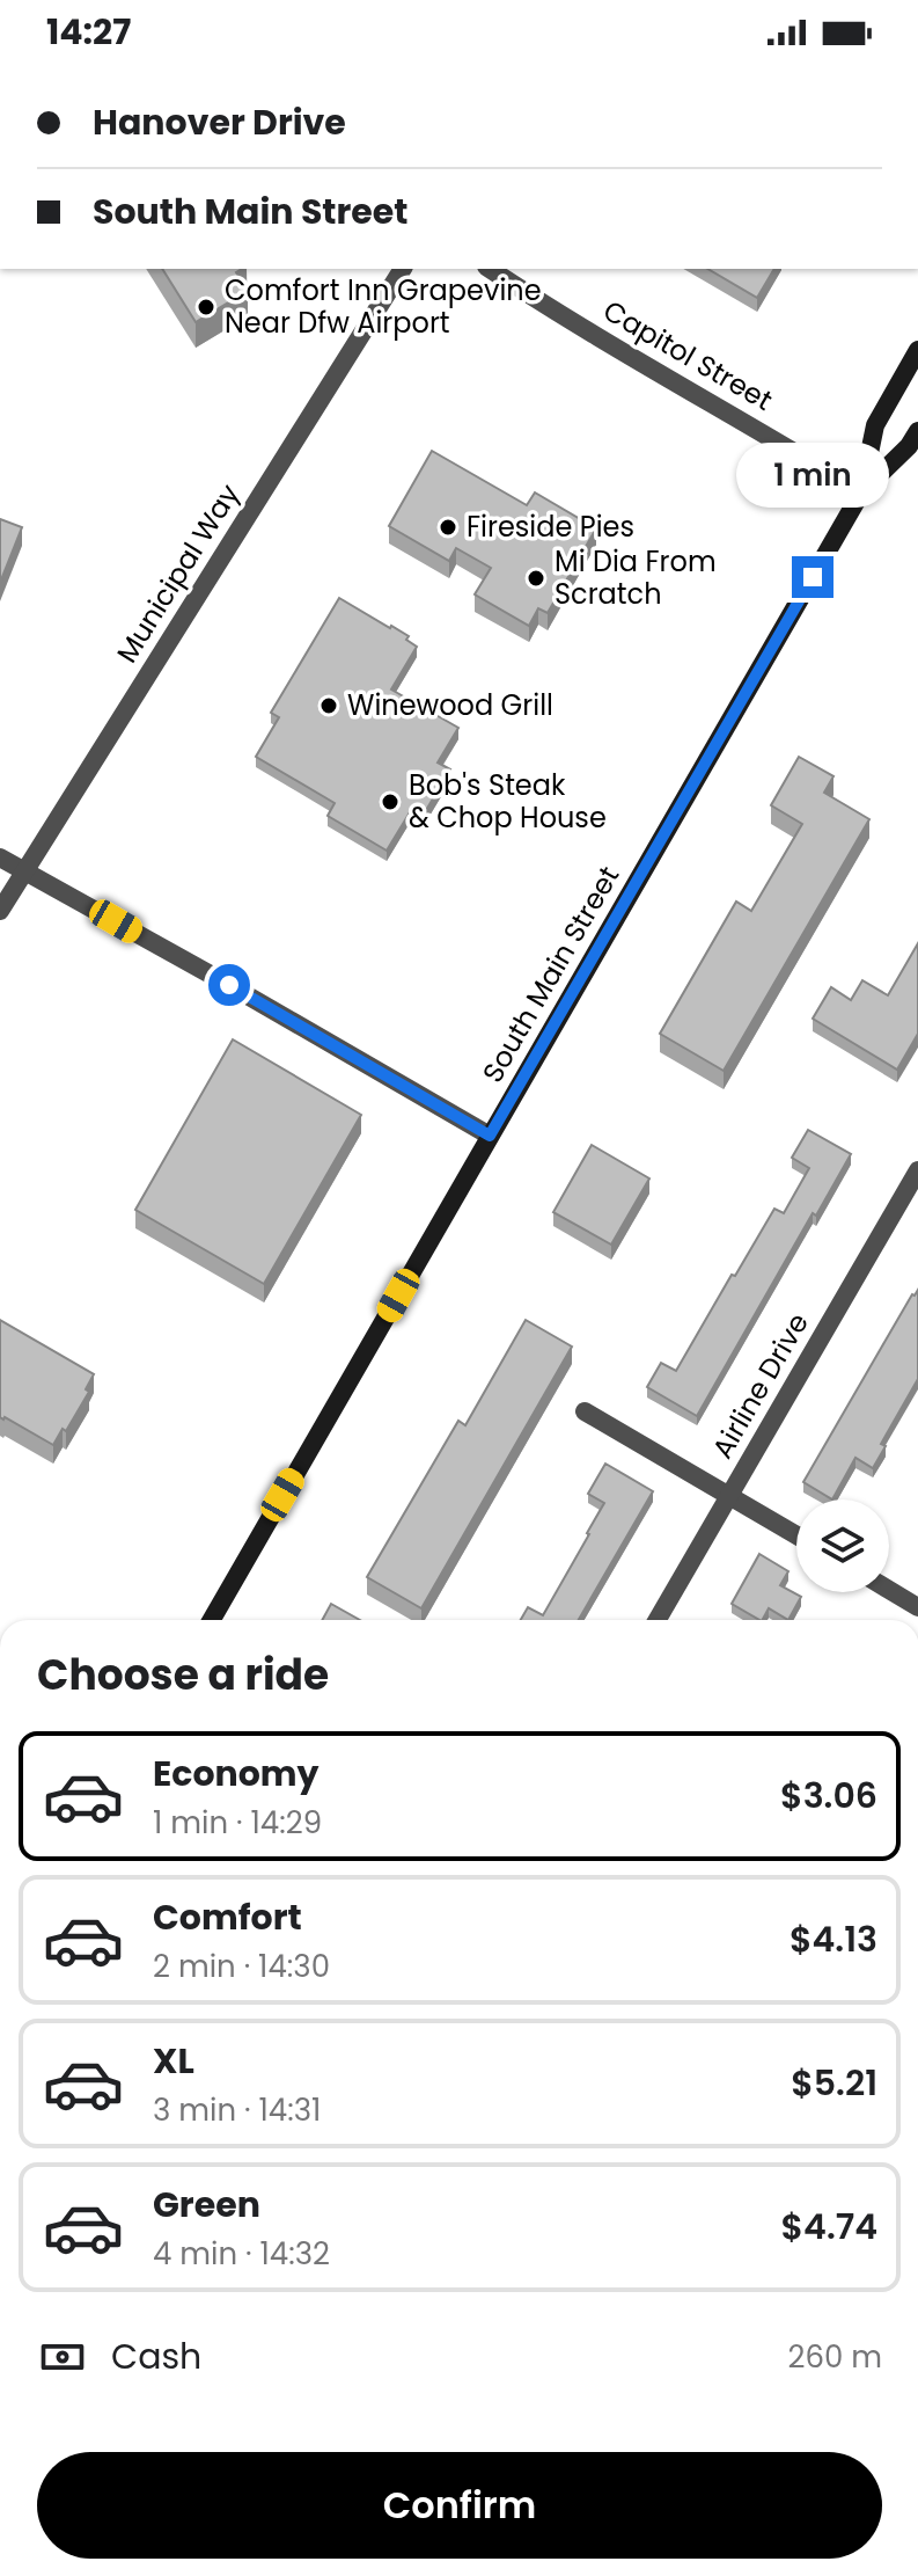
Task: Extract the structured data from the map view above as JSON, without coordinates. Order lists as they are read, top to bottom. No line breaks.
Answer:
{"streets":{"main road":["South Main Street"],"street":["Capitol Street","Municipal Way","Airline Drive"]},"crossings":[["Capitol Street","South Main Street"]],"places":["Comfort Inn Grapevine Near Dfw Airport","Fireside Pies","Mi Dia From Scratch","Winewood Grill","Bob's Steak & Chop House"],"page":{"status":"14:27","banner":["Hanover Drive","South Main Street"],"bubble":"1 min","heading":"Choose a ride","list":[{"name":"Economy","note":"1 min · 14:29","value":"$3.06"},{"name":"Comfort","note":"2 min · 14:30","value":"$4.13"},{"name":"XL","note":"3 min · 14:31","value":"$5.21"},{"name":"Green","note":"4 min · 14:32","value":"$4.74"}],"pay":["Cash","260 m"],"buttons":"Confirm"}}
